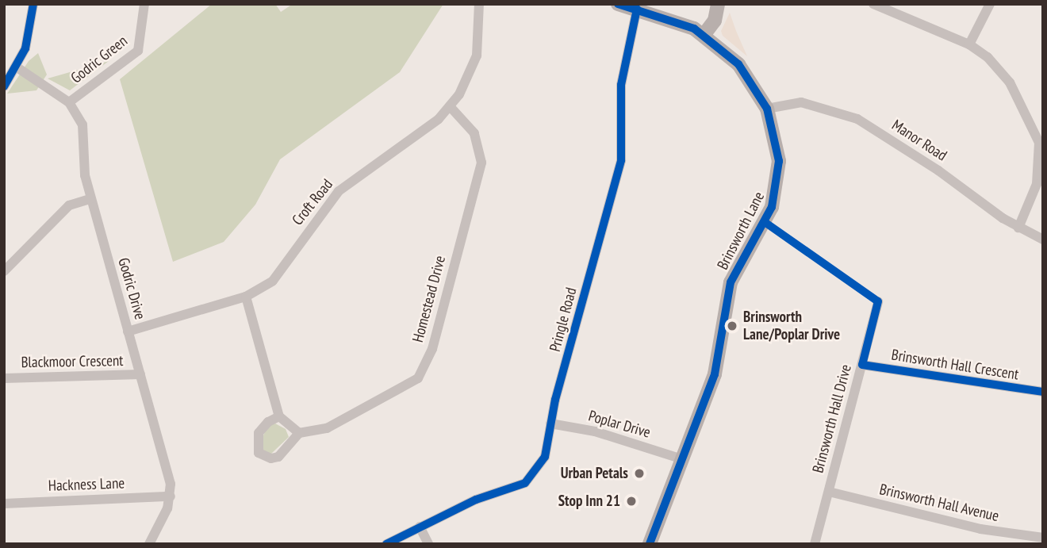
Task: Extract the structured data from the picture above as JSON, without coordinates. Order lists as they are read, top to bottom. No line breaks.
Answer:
{"streets":{"street":["Godric Green","Manor Road","Croft Road","Brinsworth Lane","Godric Drive","Homestead Drive","Pringle Road","Blackmoor Crescent","Brinsworth Hall Crescent","Brinsworth Hall Drive","Poplar Drive","Hackness Lane","Brinsworth Hall Avenue"]},"crossings":[["Godric Green","Godric Drive"],["Manor Road","Brinsworth Lane"],["Croft Road","Godric Drive"],["Croft Road","Homestead Drive"],["Brinsworth Lane","Pringle Road"],["Brinsworth Lane","Poplar Drive"],["Godric Drive","Blackmoor Crescent"],["Godric Drive","Hackness Lane"],["Pringle Road","Poplar Drive"],["Brinsworth Hall Crescent","Brinsworth Hall Drive"],["Brinsworth Hall Drive","Brinsworth Hall Avenue"]],"places":["Brinsworth Lane/Poplar Drive","Urban Petals","Stop Inn 21"]}
